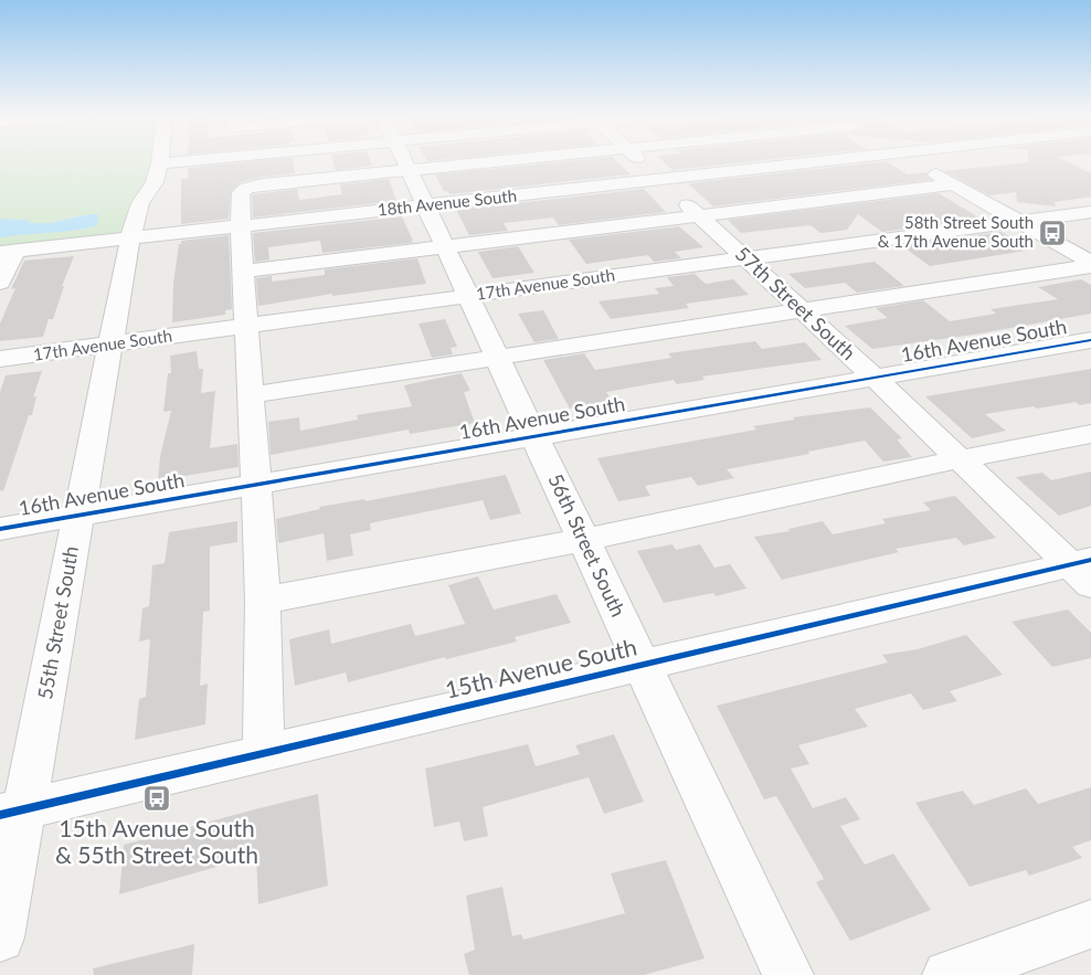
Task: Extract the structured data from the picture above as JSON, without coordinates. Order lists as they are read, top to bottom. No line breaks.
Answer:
{"streets":{"street":["18th Avenue South","17th Avenue South","57th Street South","16th Avenue South","56th Street South","55th Street South","15th Avenue South"]},"crossings":[["18th Avenue South","57th Street South"],["18th Avenue South","56th Street South"],["18th Avenue South","55th Street South"],["17th Avenue South","57th Street South"],["17th Avenue South","56th Street South"],["17th Avenue South","55th Street South"],["57th Street South","16th Avenue South"],["57th Street South","15th Avenue South"],["16th Avenue South","56th Street South"],["16th Avenue South","55th Street South"],["56th Street South","15th Avenue South"],["55th Street South","15th Avenue South"]],"places":{"bus stop":["58th Street South & 17th Avenue South","15th Avenue South & 55th Street South"]}}
